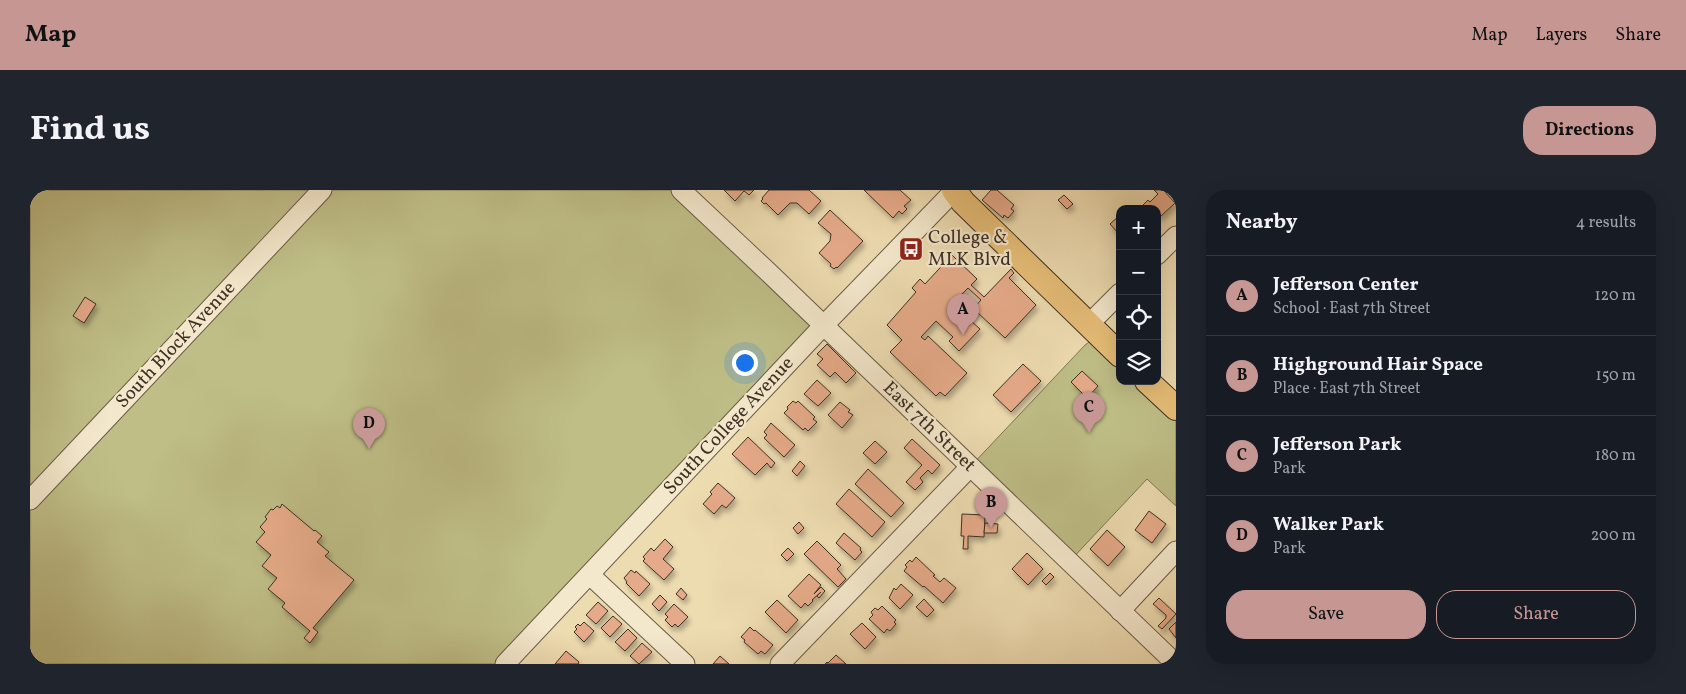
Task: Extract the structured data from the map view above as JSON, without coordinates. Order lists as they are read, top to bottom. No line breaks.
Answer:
{"streets":{"street":["South Block Avenue","South College Avenue","East 7th Street"]},"crossings":[["South College Avenue","East 7th Street"]],"places":{"bus stop":["College & MLK Blvd"]},"page":{"header":"Map","nav":["Map","Layers","Share"],"title":"Find us","buttons":["Directions",["Save","Share"]],"heading":["Nearby","4 results"],"map_buttons":["+","−"],"list":[{"mark":"A","name":"Jefferson Center","note":"School · East 7th Street","value":"120 m"},{"mark":"B","name":"Highground Hair Space","note":"Place · East 7th Street","value":"150 m"},{"mark":"C","name":"Jefferson Park","note":"Park","value":"180 m"},{"mark":"D","name":"Walker Park","note":"Park","value":"200 m"}],"pins":["A","C","D","B"]}}
